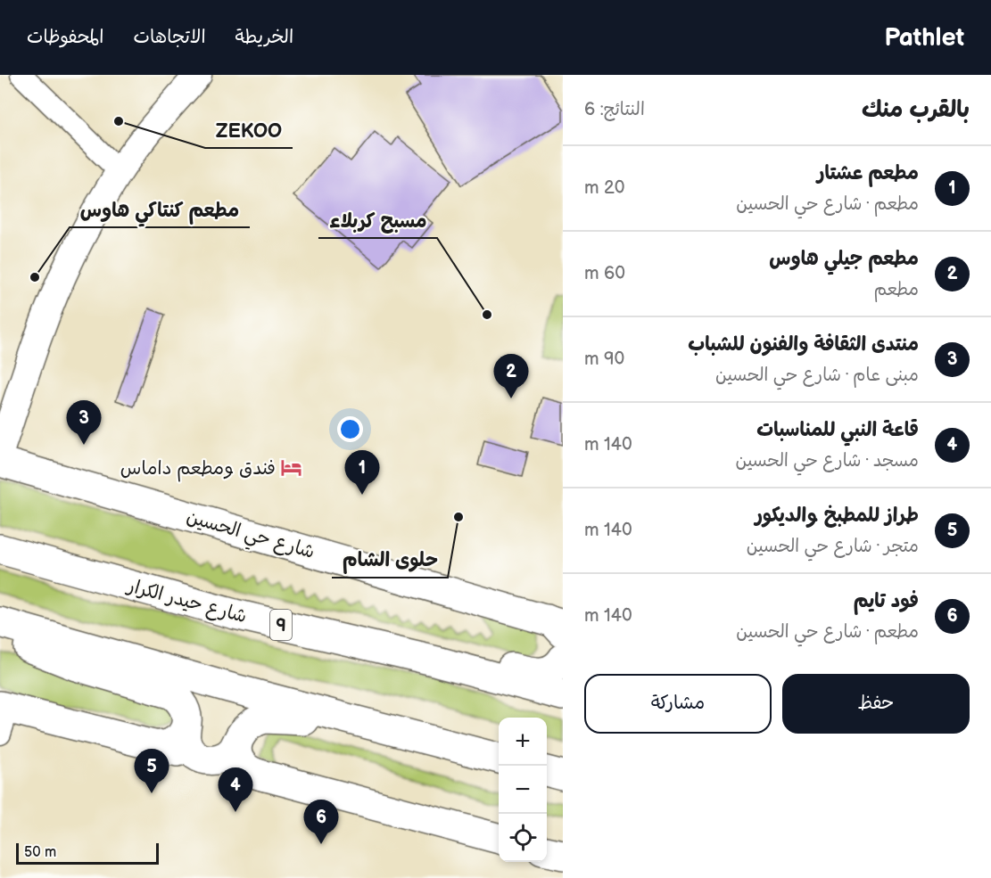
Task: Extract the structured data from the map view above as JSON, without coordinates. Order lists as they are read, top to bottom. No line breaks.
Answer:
{"streets":{"main road":["شارع حي الحسين","شارع حيدر الكرار","9"]},"places":{"other":["ZEKOO","مطعم كنتاكي هاوس","مسبح كربلاء","حلوى الشام"],"hotel":["فندق ومطعم داماس"]},"scale_bar":"50 m","page":{"header":"Pathlet","nav":["الخريطة","الاتجاهات","المحفوظات"],"heading":["بالقرب منك","النتائج: 6"],"list":[{"mark":"1","name":"مطعم عشتار","note":"مطعم · شارع حي الحسين","value":"20 m"},{"mark":"2","name":"مطعم جيلي هاوس","note":"مطعم","value":"60 m"},{"mark":"3","name":"منتدى الثقافة والفنون للشباب","note":"مبنى عام · شارع حي الحسين","value":"90 m"},{"mark":"4","name":"قاعة النبي للمناسبات","note":"مسجد · شارع حي الحسين","value":"140 m"},{"mark":"5","name":"طراز للمطبخ والديكور","note":"متجر · شارع حي الحسين","value":"140 m"},{"mark":"6","name":"فود تايم","note":"مطعم · شارع حي الحسين","value":"140 m"}],"pins":["2","3","1","5","4","6"],"buttons":["حفظ","مشاركة"],"map_buttons":["+","−"],"scale":"50 m"}}
